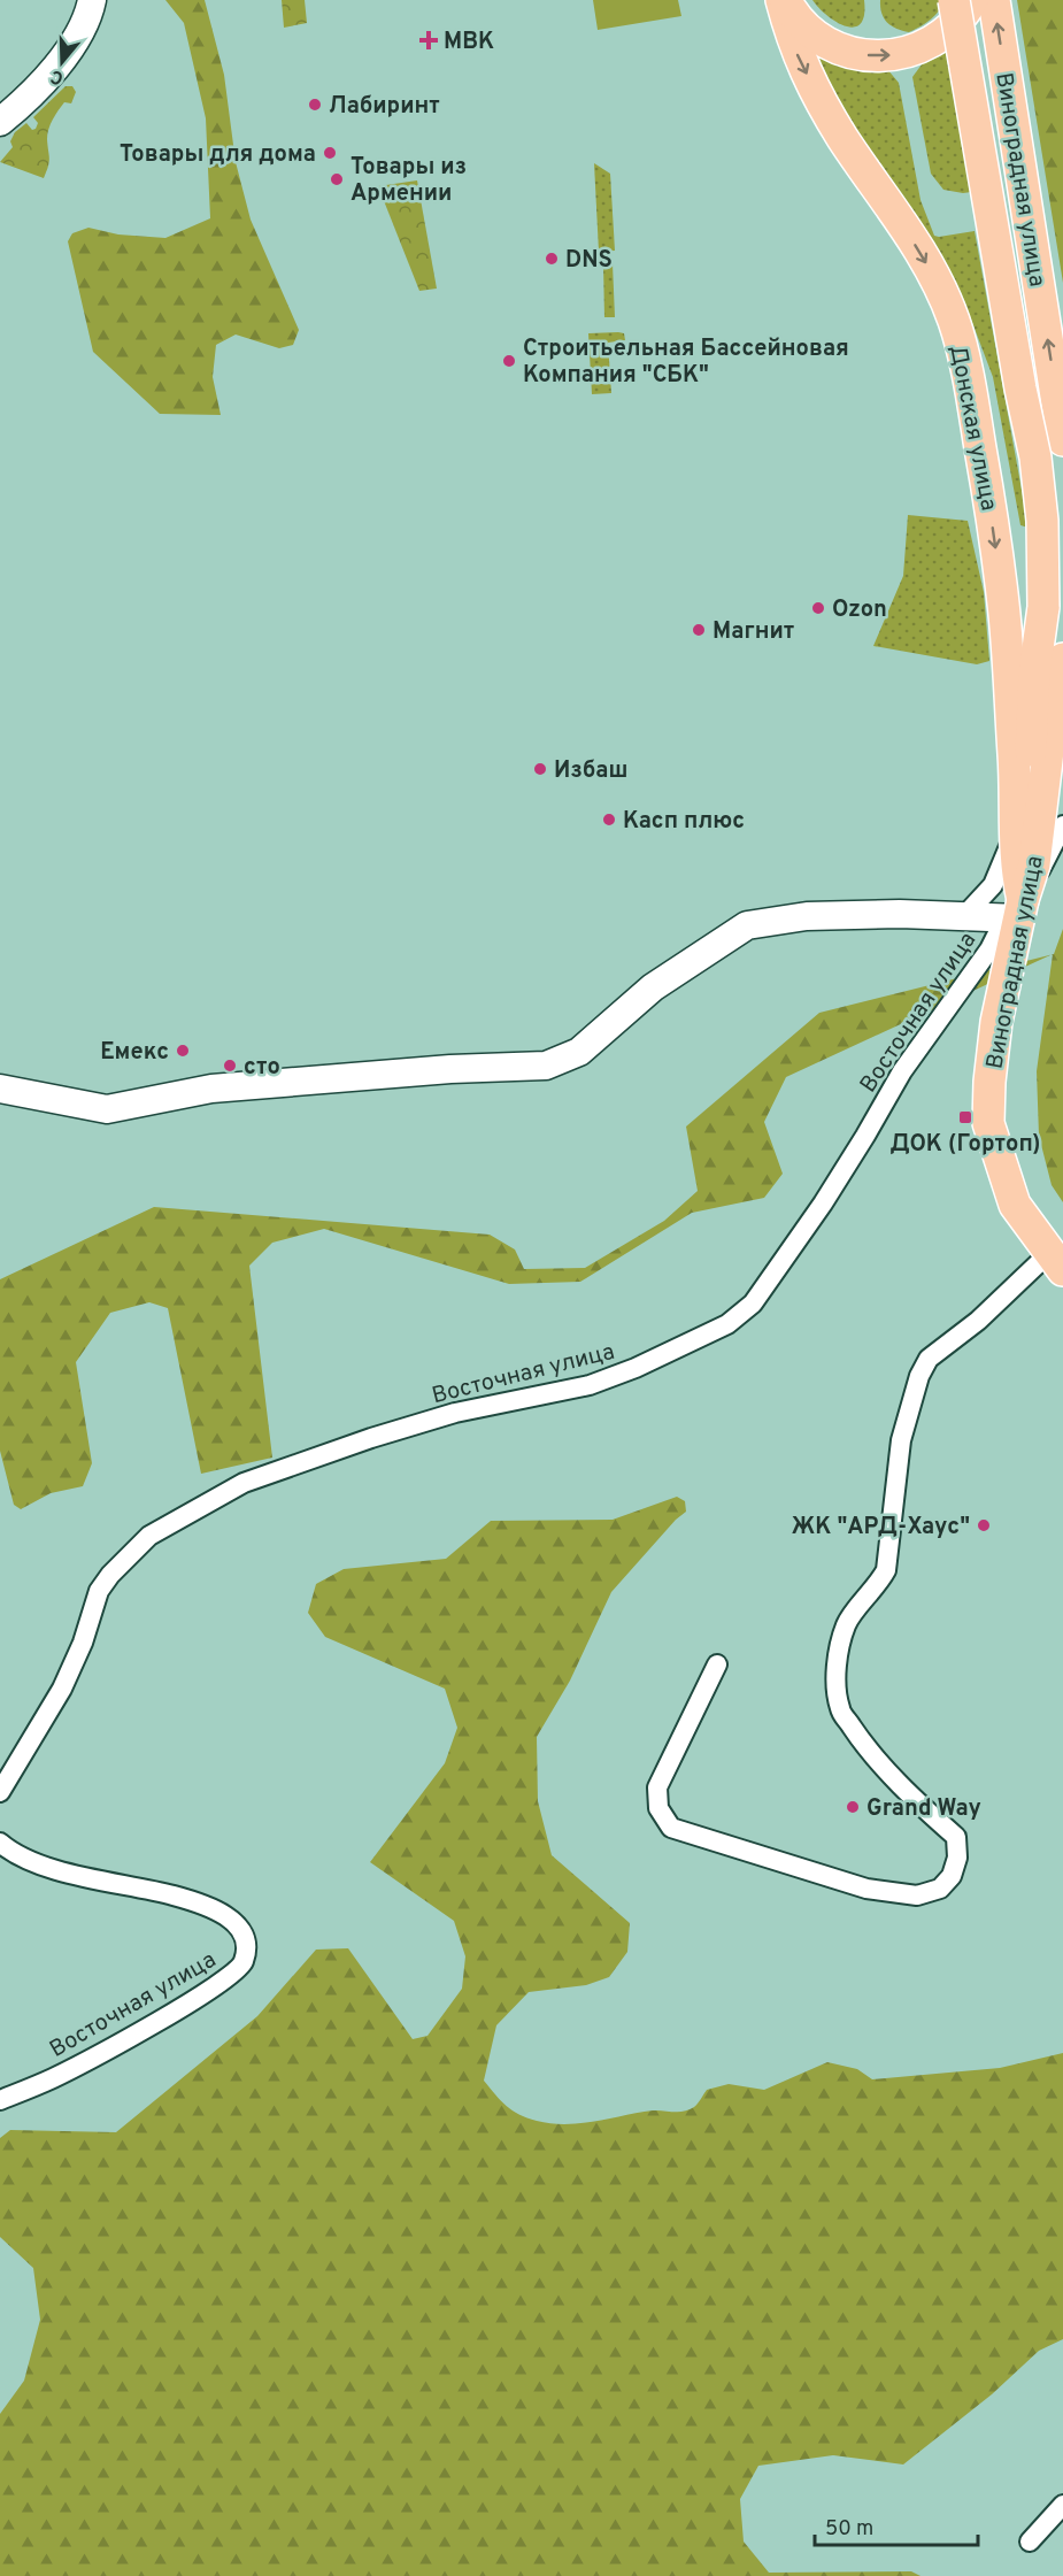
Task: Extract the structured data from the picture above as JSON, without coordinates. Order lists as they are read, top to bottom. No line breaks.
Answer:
{"streets":{"main road":["Виноградная улица","Донская улица"],"street":["Восточная улица"]},"crossings":[["Виноградная улица","Донская улица"],["Виноградная улица","Восточная улица"],["Донская улица","Восточная улица"]],"places":{"health":["МВК"],"other":["Лабиринт","Товары для дома","Товары из Армении","DNS","Строитьельная Бассейновая Компания \"СБК\"","Ozon","Магнит","Избаш","Касп плюс","Емекс","сто","ЖК \"АРД-Хаус\"","Grand Way"],"transit":["ДОК (Гортоп)"]},"scale_bar":"50 m","north":"bottom"}
